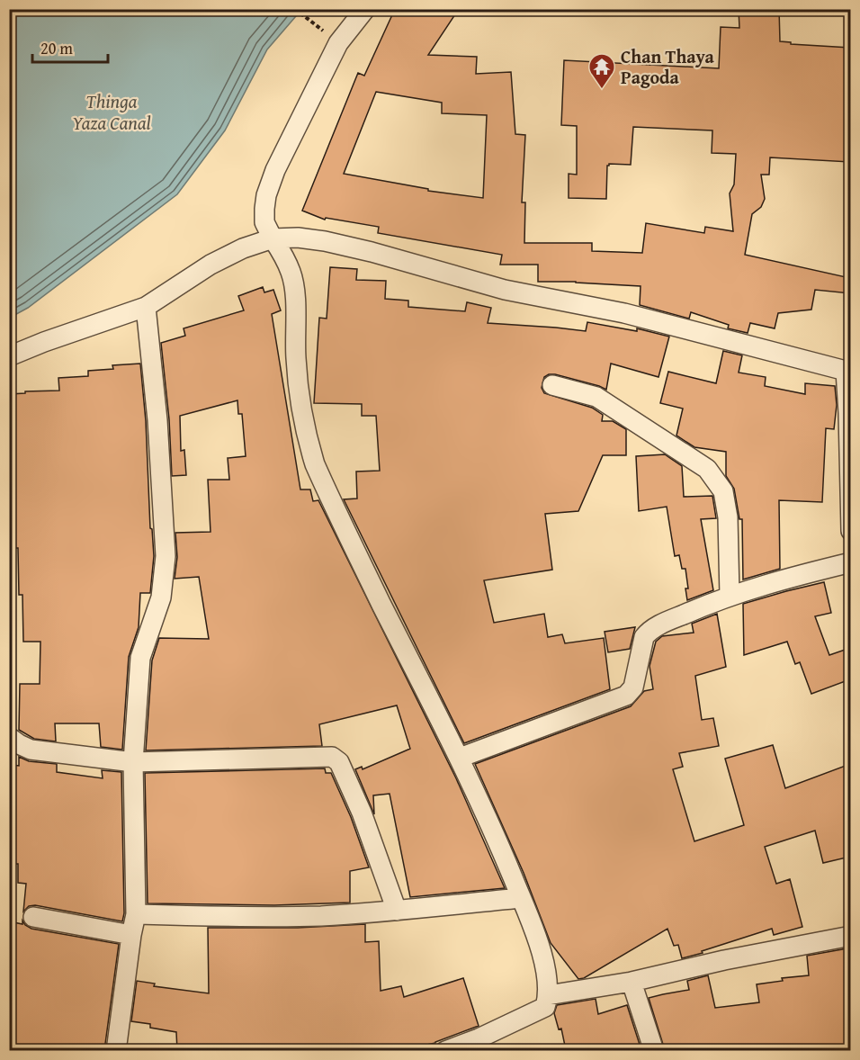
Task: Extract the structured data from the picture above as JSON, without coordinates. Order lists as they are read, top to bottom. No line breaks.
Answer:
{"water":["Thinga Yaza Canal"],"places":{"temple":["Chan Thaya Pagoda"]},"scale_bar":"20 m"}
